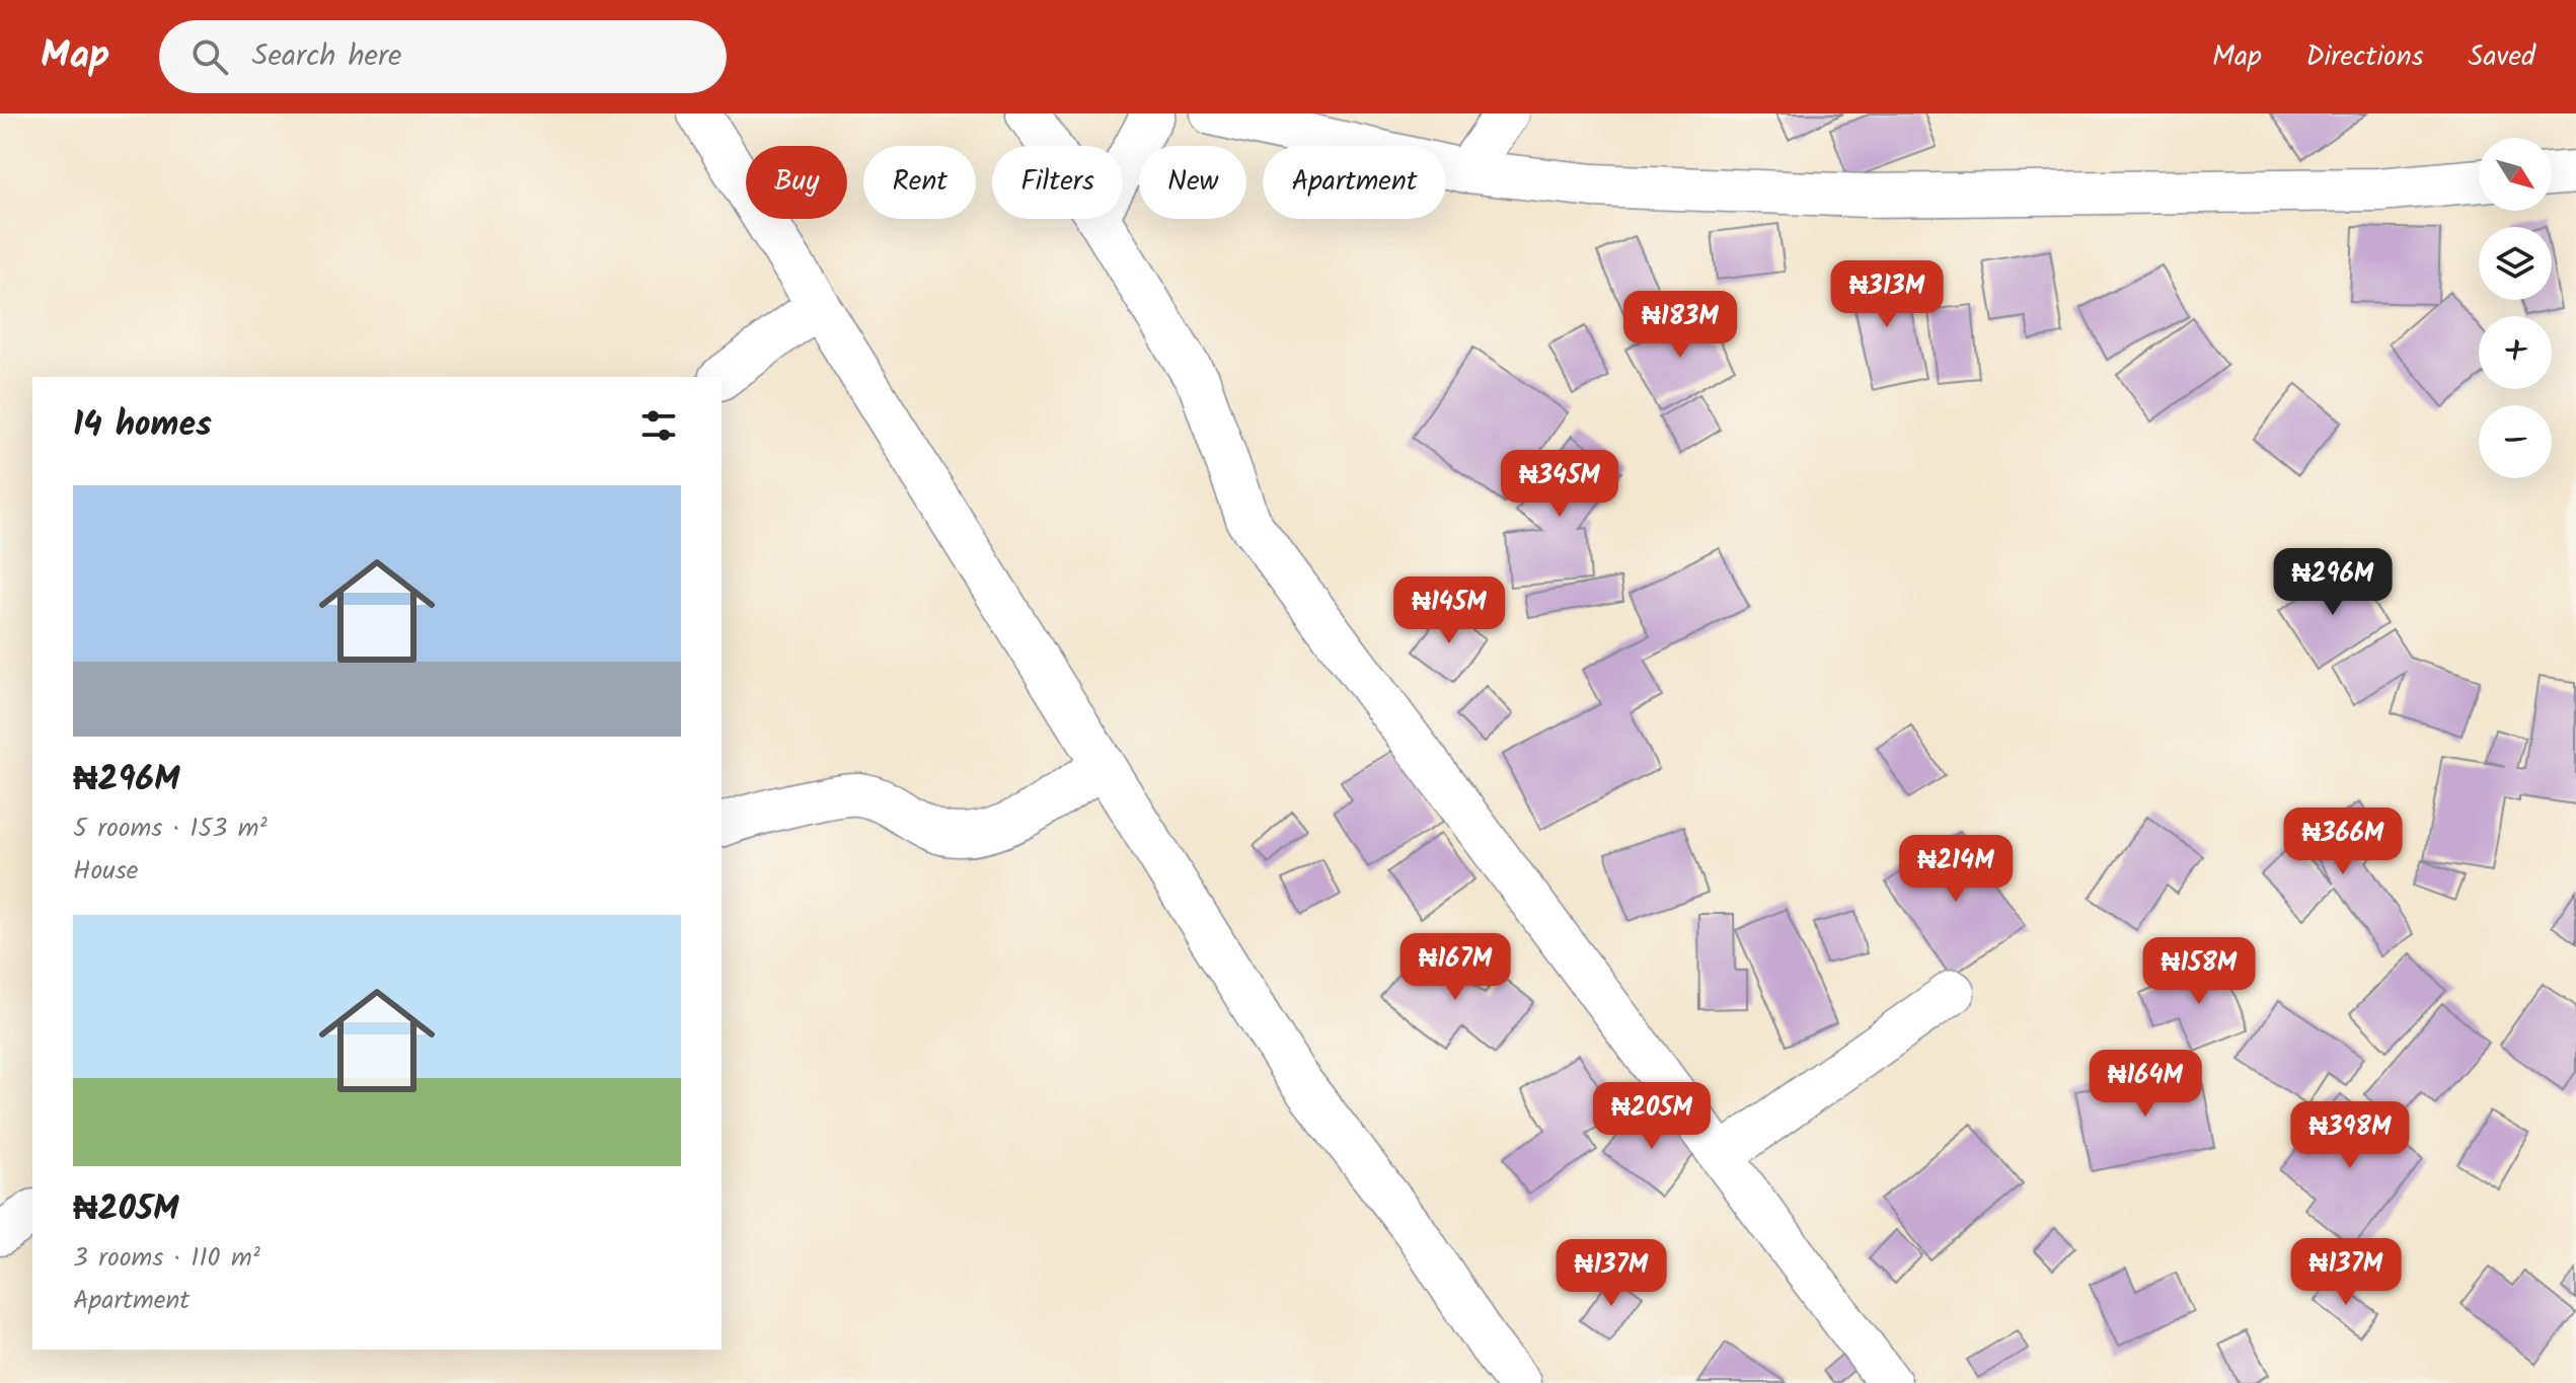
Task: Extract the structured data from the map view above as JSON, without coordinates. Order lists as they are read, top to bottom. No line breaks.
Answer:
{"north":"bottom right","page":{"header":"Map","search":"Search here","nav":["Map","Directions","Saved"],"map_buttons":["+","−"],"chip":["Buy","Rent","Filters","New","Apartment"],"price":["₦313M","₦183M","₦345M","₦296M","₦145M","₦366M","₦214M","₦167M","₦158M","₦164M","₦205M","₦398M","₦137M","₦137M"],"heading":"14 homes","list":[{"name":"₦296M","note":"5 rooms · 153 m² · House"},{"name":"₦205M","note":"3 rooms · 110 m² · Apartment"}]}}
